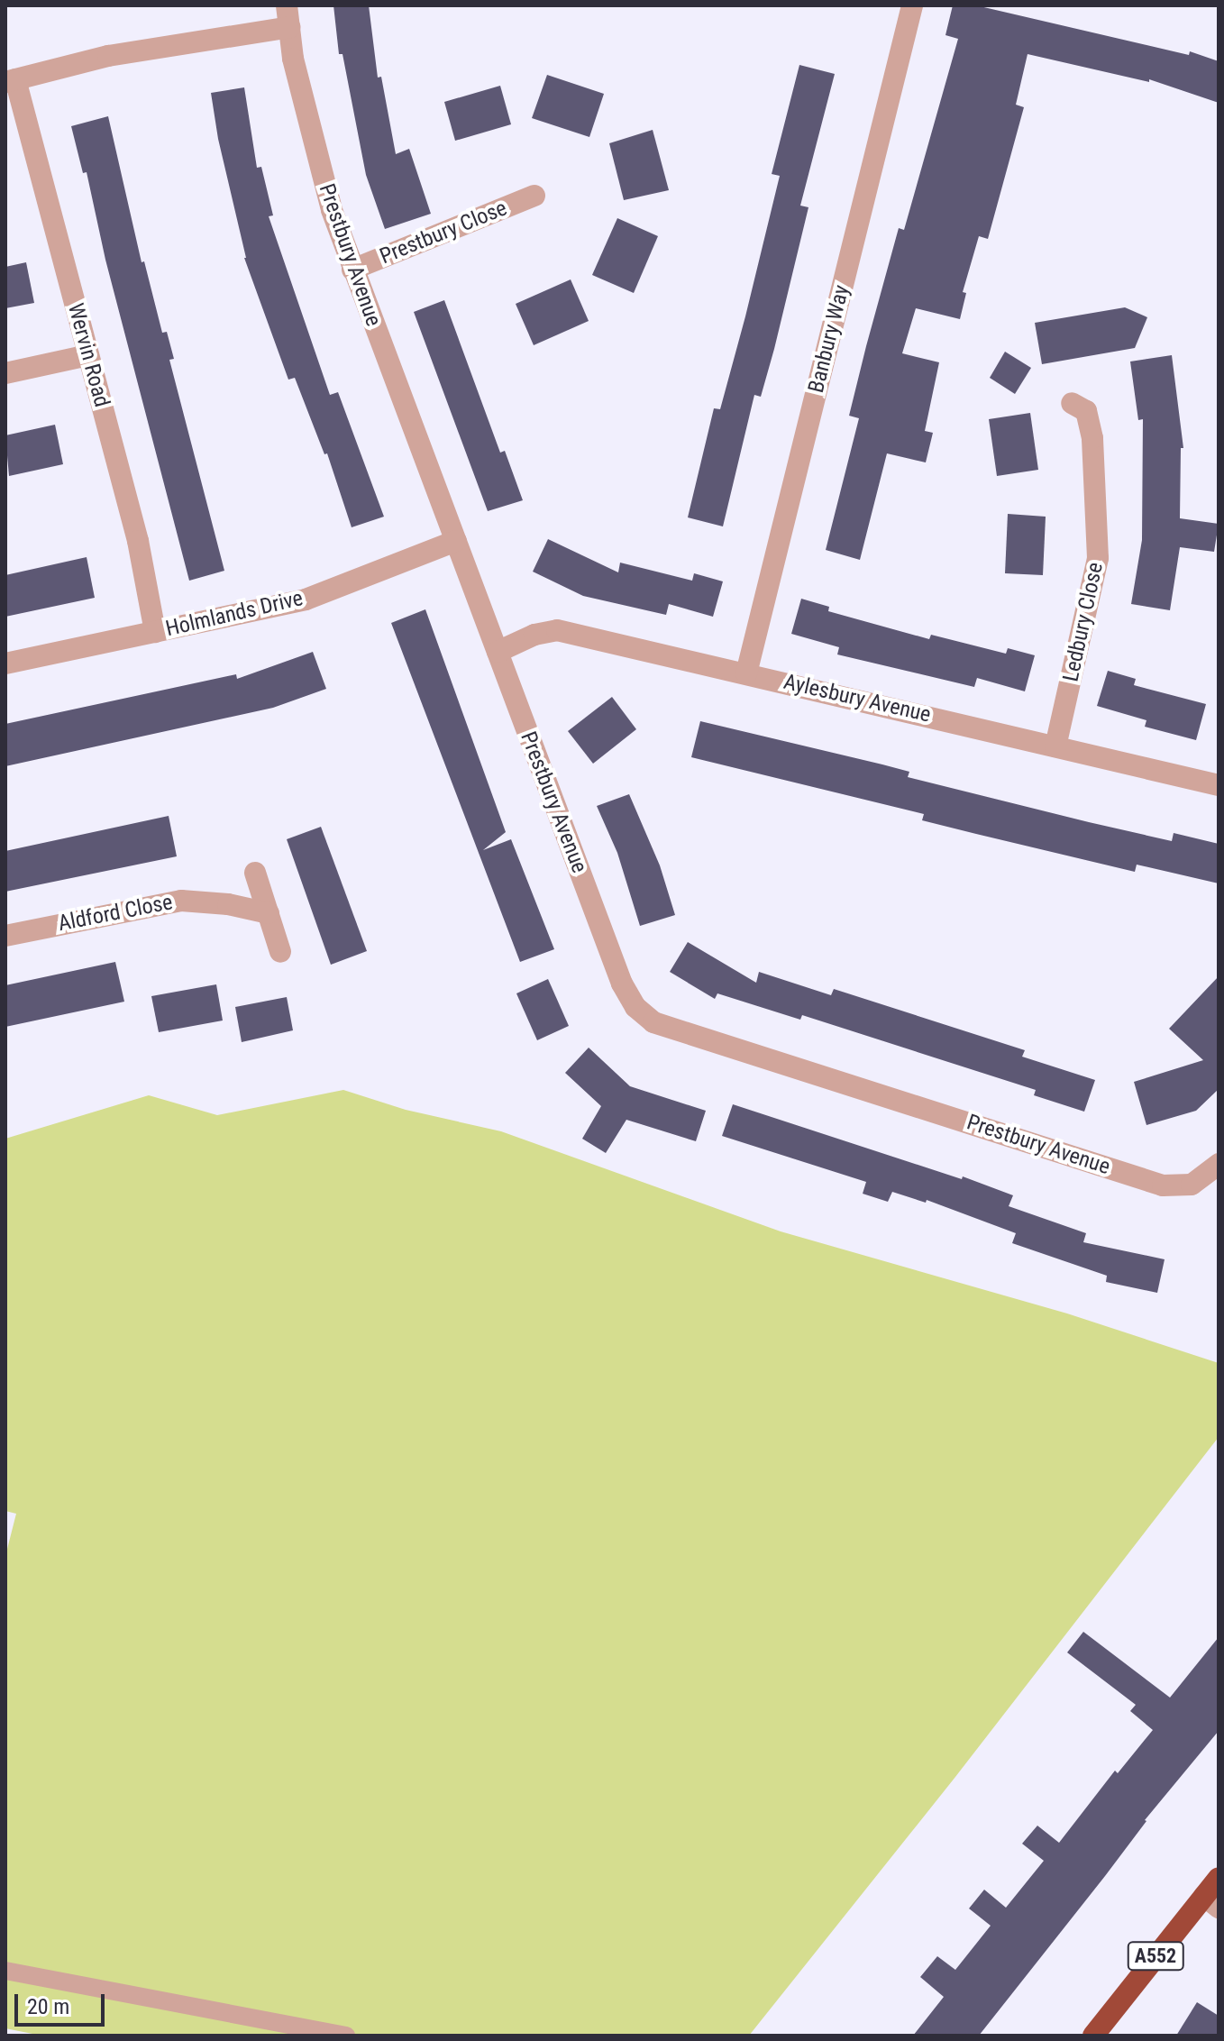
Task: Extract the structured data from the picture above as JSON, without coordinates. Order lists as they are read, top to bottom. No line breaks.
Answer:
{"streets":{"highway":["A552"],"street":["Prestbury Close","Prestbury Avenue","Banbury Way","Wervin Road","Holmlands Drive","Ledbury Close","Aylesbury Avenue","Aldford Close"]},"crossings":[["Prestbury Close","Prestbury Avenue"],["Prestbury Avenue","Wervin Road"],["Prestbury Avenue","Holmlands Drive"],["Prestbury Avenue","Aylesbury Avenue"],["Banbury Way","Aylesbury Avenue"],["Wervin Road","Holmlands Drive"],["Ledbury Close","Aylesbury Avenue"]],"scale_bar":"20 m"}
